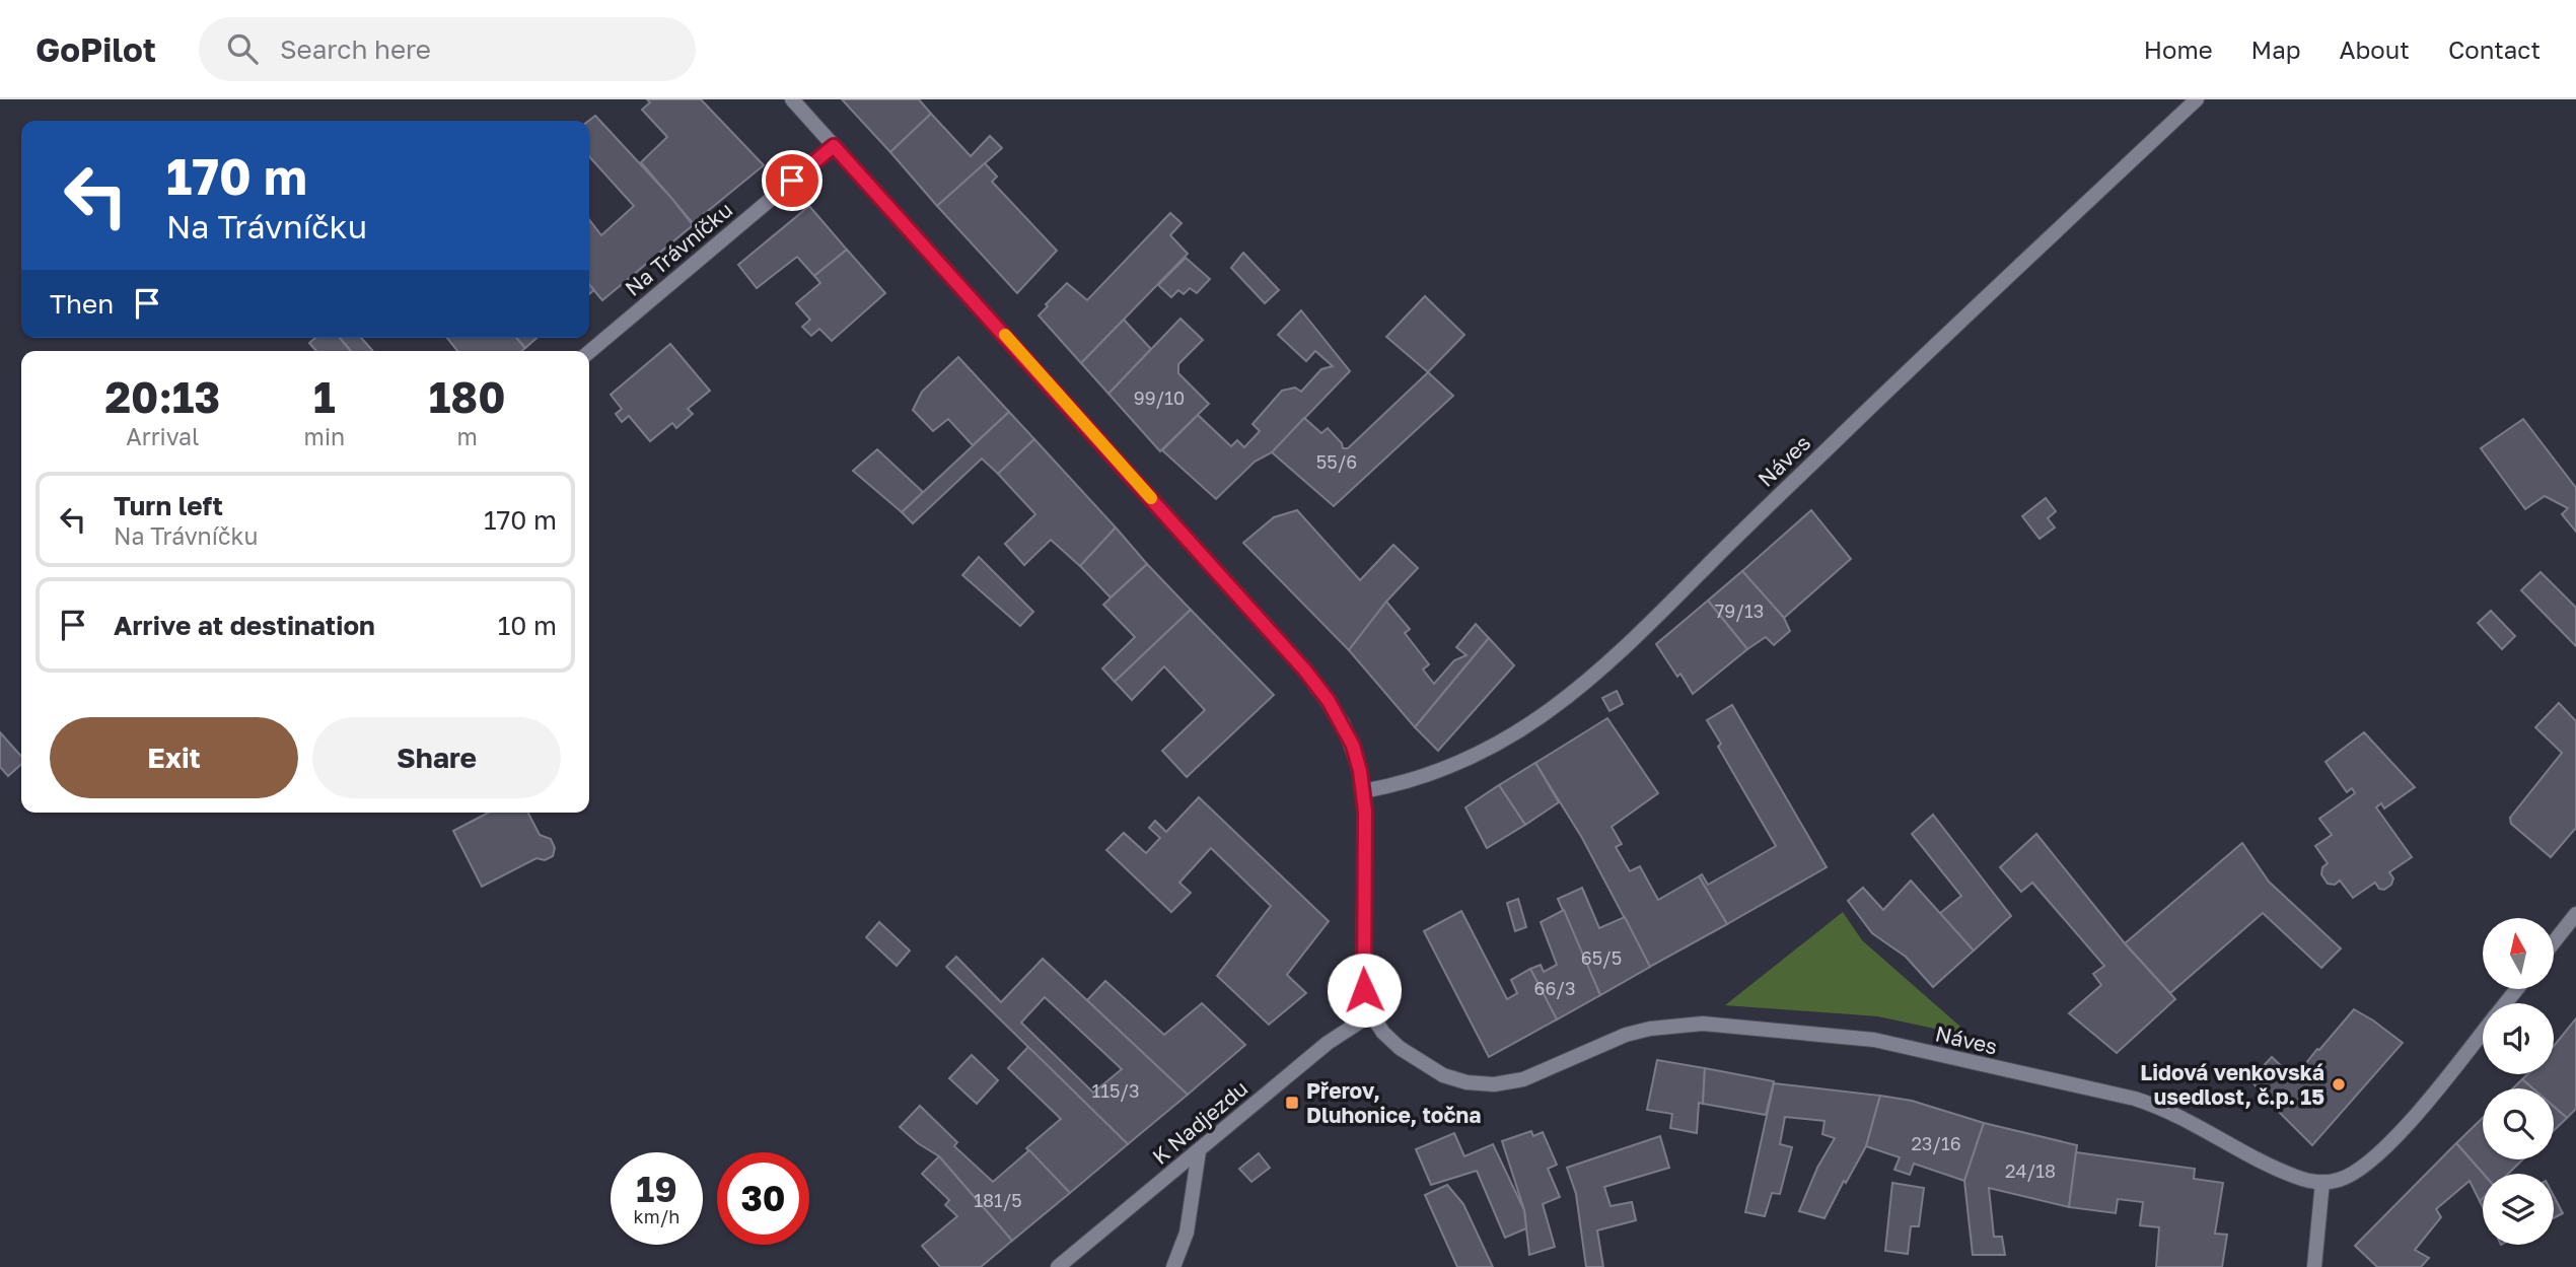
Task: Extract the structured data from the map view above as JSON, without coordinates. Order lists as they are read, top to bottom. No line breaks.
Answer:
{"streets":{"street":["Na Trávníčku","Náves","K Nadjezdu"]},"crossings":[["Náves","K Nadjezdu"]],"places":{"other":["Lidová venkovská usedlost, č.p. 15"],"transit":["Přerov, Dluhonice, točna"]},"house_numbers":["99/10","55/6","79/13","65/5","66/3","115/3","23/16","24/18","181/5"],"north":"top","page":{"header":"GoPilot","search":"Search here","nav":["Home","Map","About","Contact"],"turn":["170 m","Na Trávníčku"],"then":"Then","eta":["20:13","Arrival","1","min","180","m"],"list":[{"name":"Turn left","note":"Na Trávníčku","value":"170 m"},{"name":"Arrive at destination","value":"10 m"}],"buttons":["Exit","Share"],"speed":"19 km/h","limit":"30"}}
